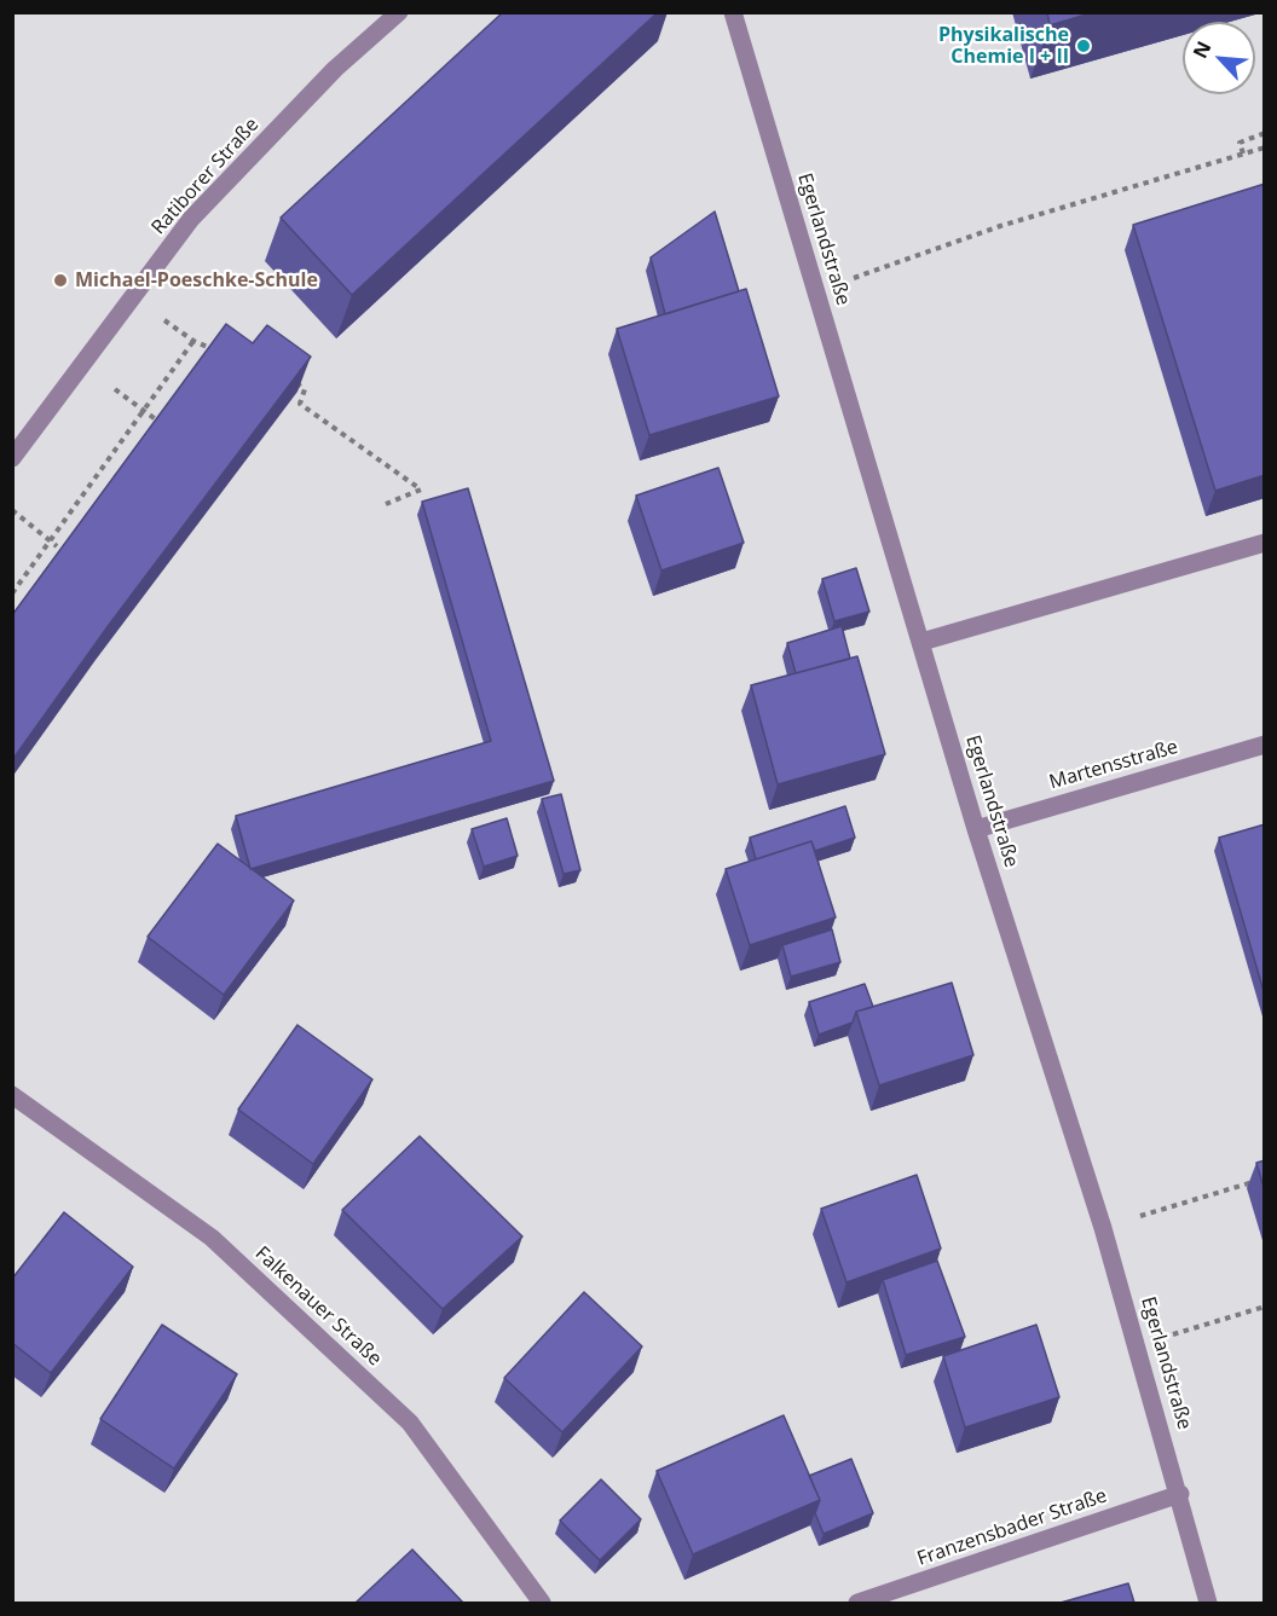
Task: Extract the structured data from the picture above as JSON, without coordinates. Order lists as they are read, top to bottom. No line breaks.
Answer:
{"streets":{"street":["Ratiborer Straße","Egerlandstraße","Martensstraße","Falkenauer Straße","Franzensbader Straße"]},"crossings":[["Egerlandstraße","Martensstraße"],["Egerlandstraße","Franzensbader Straße"]],"places":["Physikalische Chemie I + II","Michael-Poeschke-Schule"],"north":"top left"}
